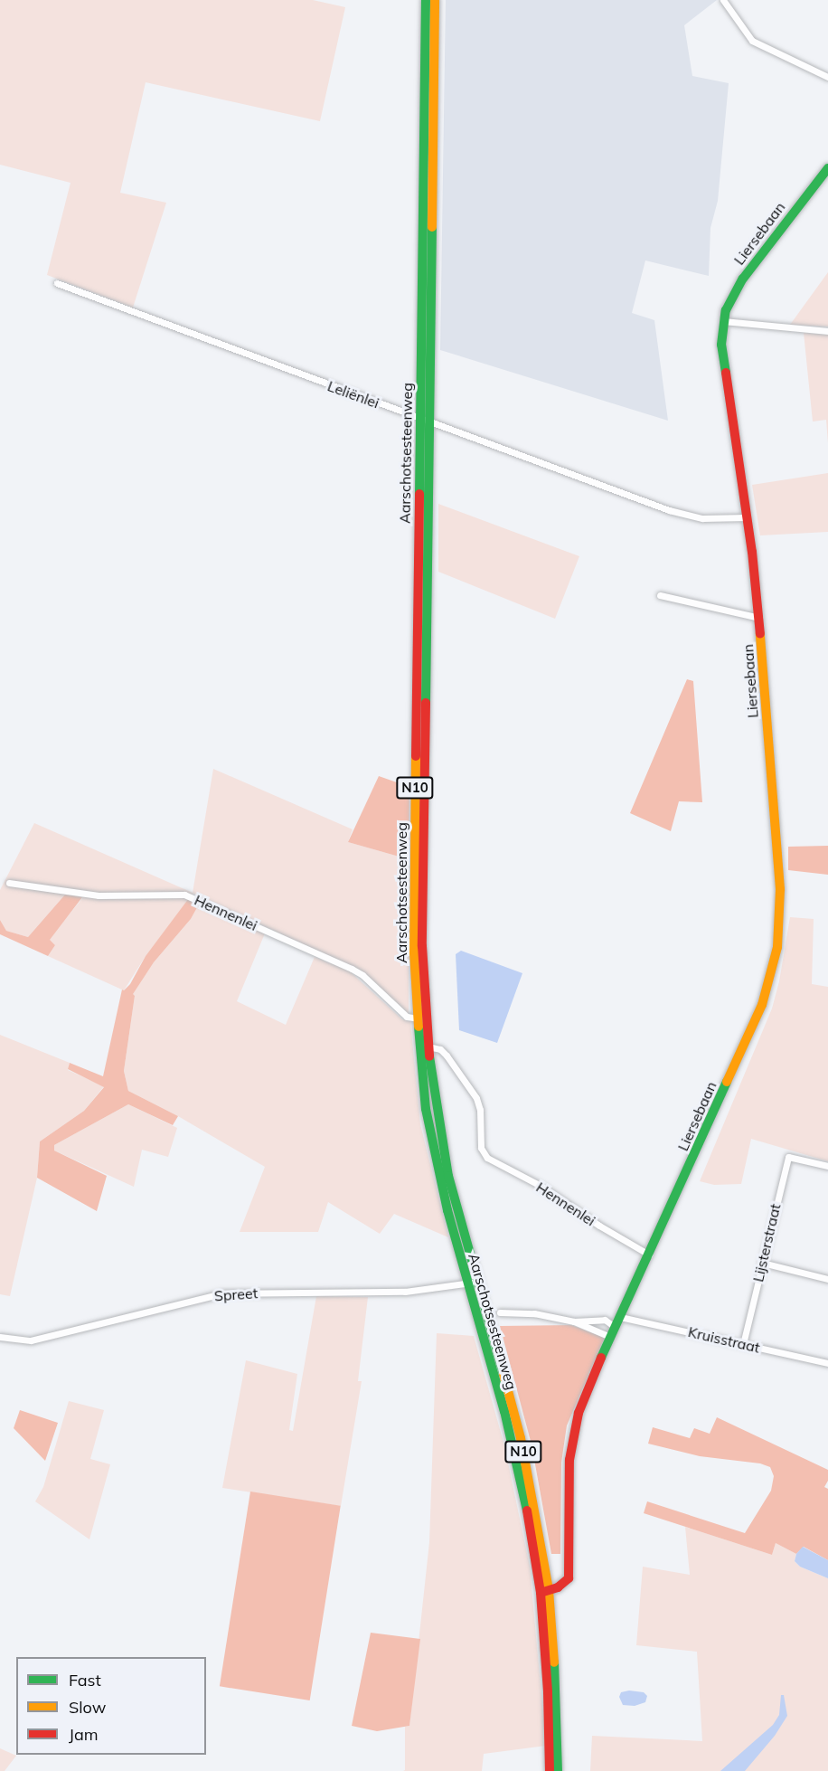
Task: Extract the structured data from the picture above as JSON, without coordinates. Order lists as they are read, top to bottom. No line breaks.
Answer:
{"streets":{"main road":["Liersebaan","Aarschotsesteenweg","N10"],"street":["Leliënlei","Hennenlei","Lijsterstraat","Spreet","Kruisstraat"]},"crossings":[["Liersebaan","Leliënlei"],["Liersebaan","Aarschotsesteenweg"],["Liersebaan","Hennenlei"],["Liersebaan","Kruisstraat"],["Leliënlei","Aarschotsesteenweg"],["Aarschotsesteenweg","Hennenlei"],["Aarschotsesteenweg","Spreet"],["Lijsterstraat","Kruisstraat"]],"legend":["Fast","Slow","Jam"]}
